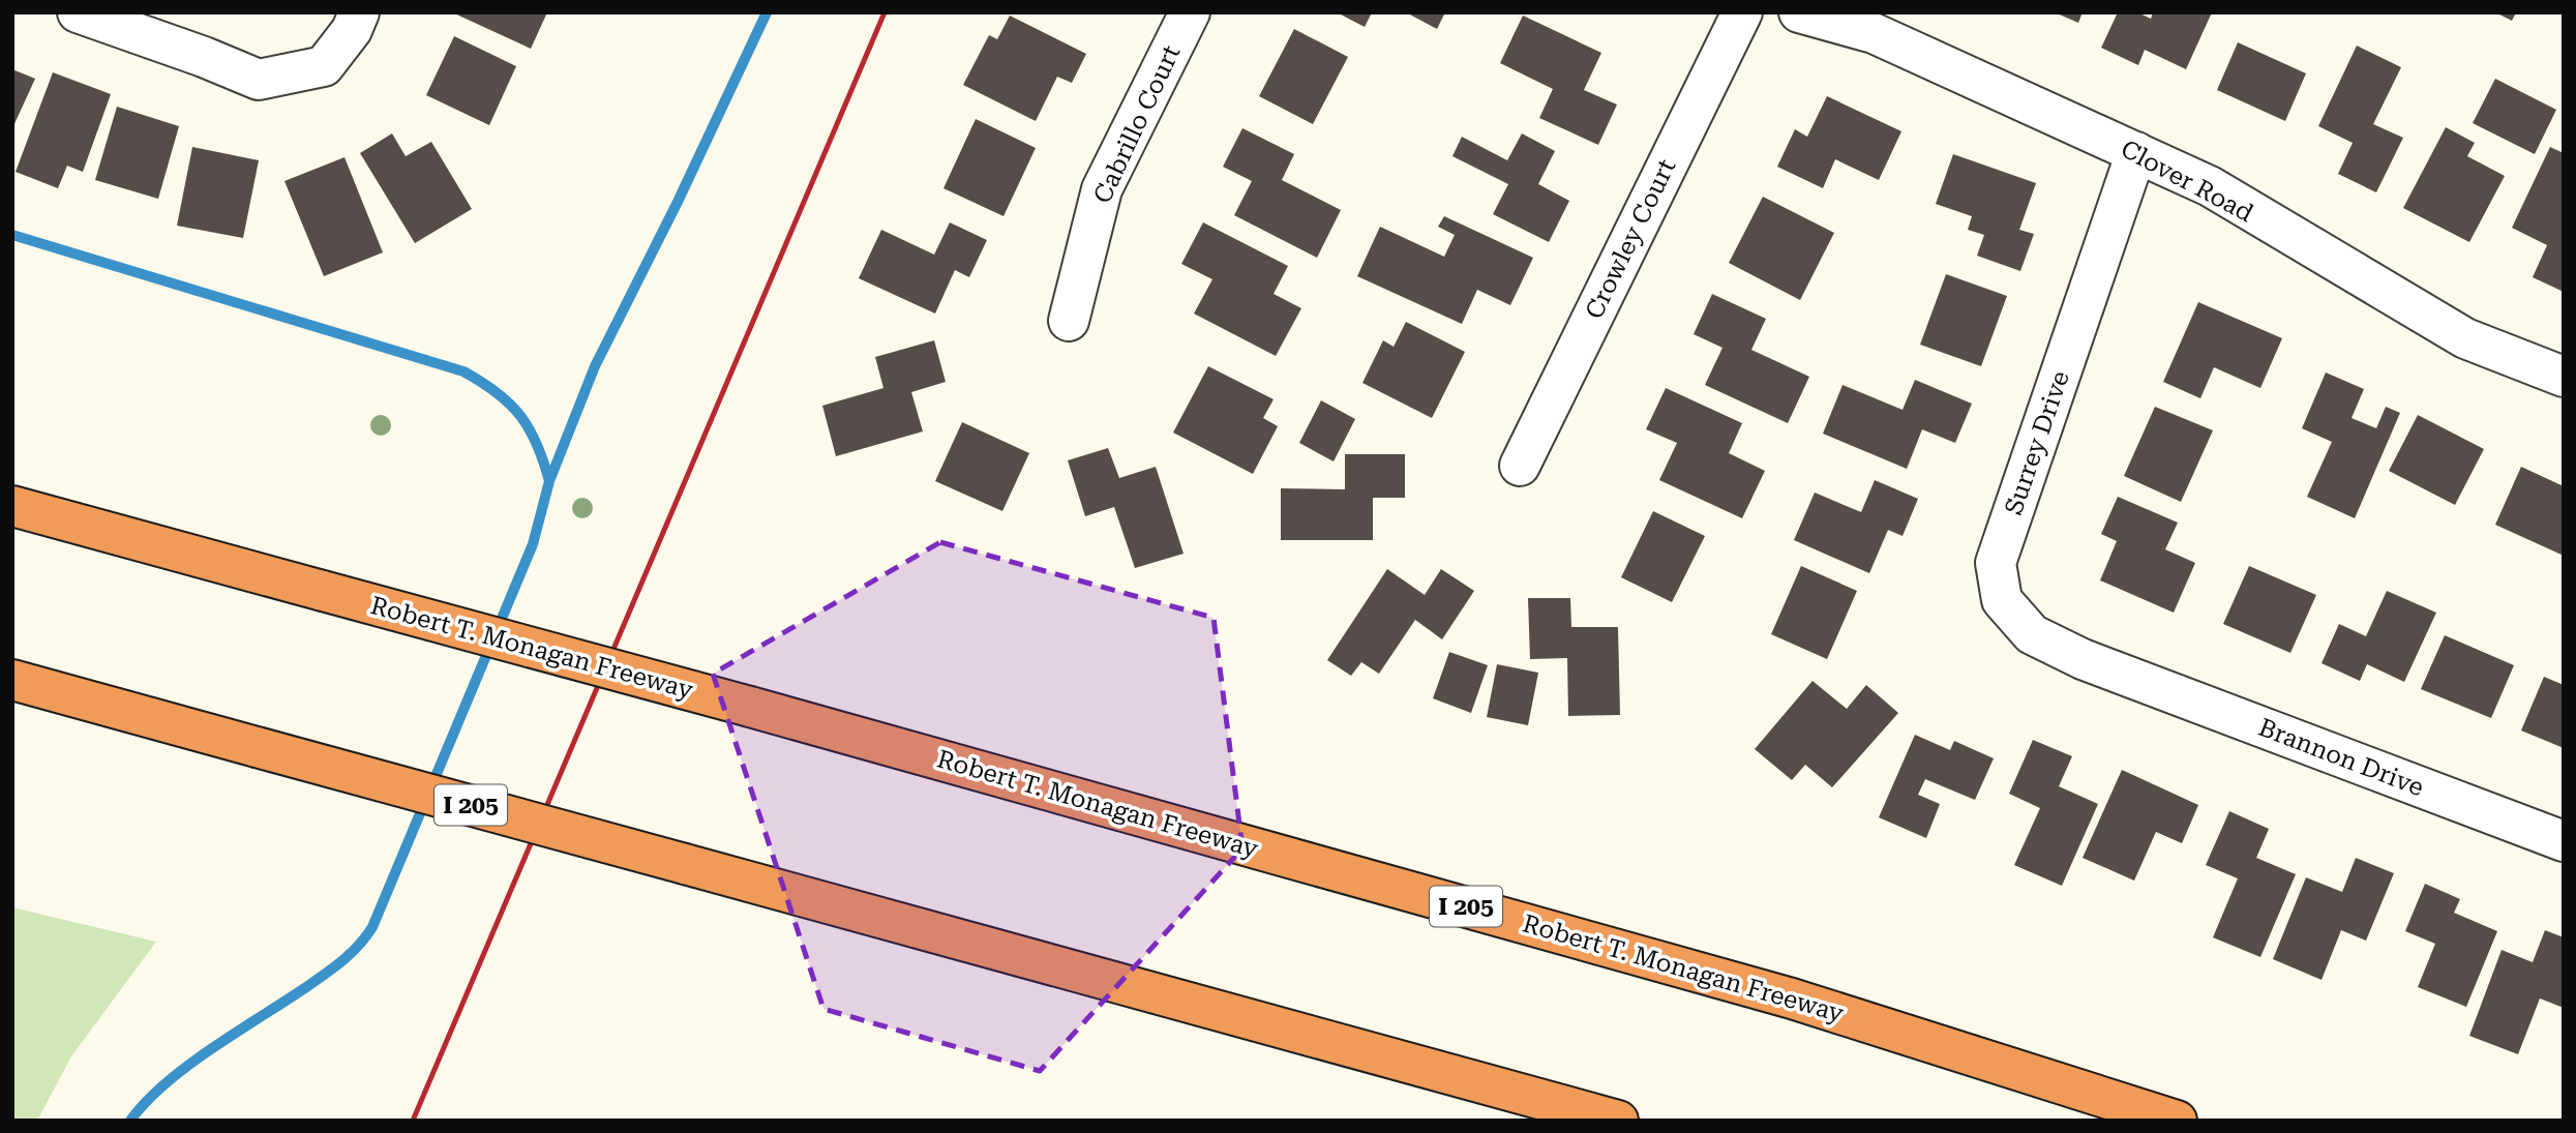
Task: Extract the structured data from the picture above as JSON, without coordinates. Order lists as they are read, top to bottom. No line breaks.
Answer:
{"streets":{"highway":["Robert T. Monagan Freeway","I 205"],"street":["Cabrillo Court","Clover Road","Crowley Court","Surrey Drive","Brannon Drive"]},"crossings":[["Clover Road","Surrey Drive"],["Surrey Drive","Brannon Drive"]]}
